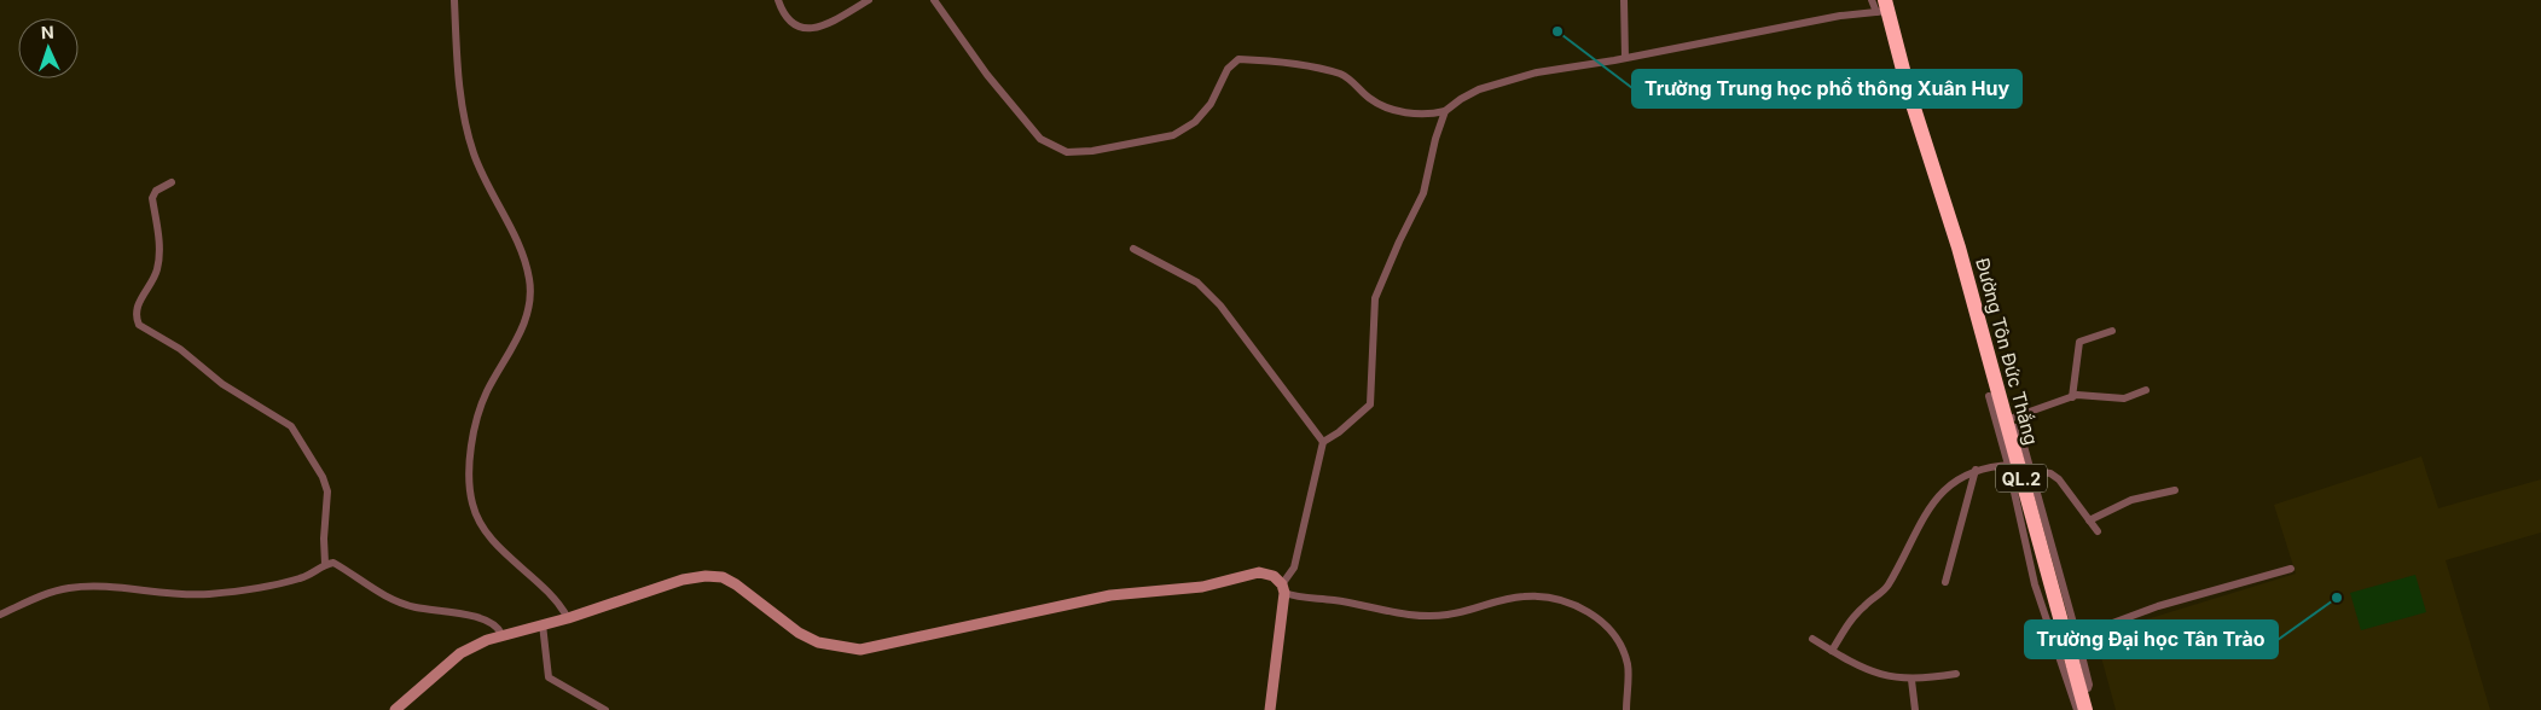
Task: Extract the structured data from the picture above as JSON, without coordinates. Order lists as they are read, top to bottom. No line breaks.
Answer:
{"streets":{"highway":["Đường Tôn Đức Thắng","QL.2"]},"places":["Trường Trung học phổ thông Xuân Huy","Trường Đại học Tân Trào"],"north":"top"}
